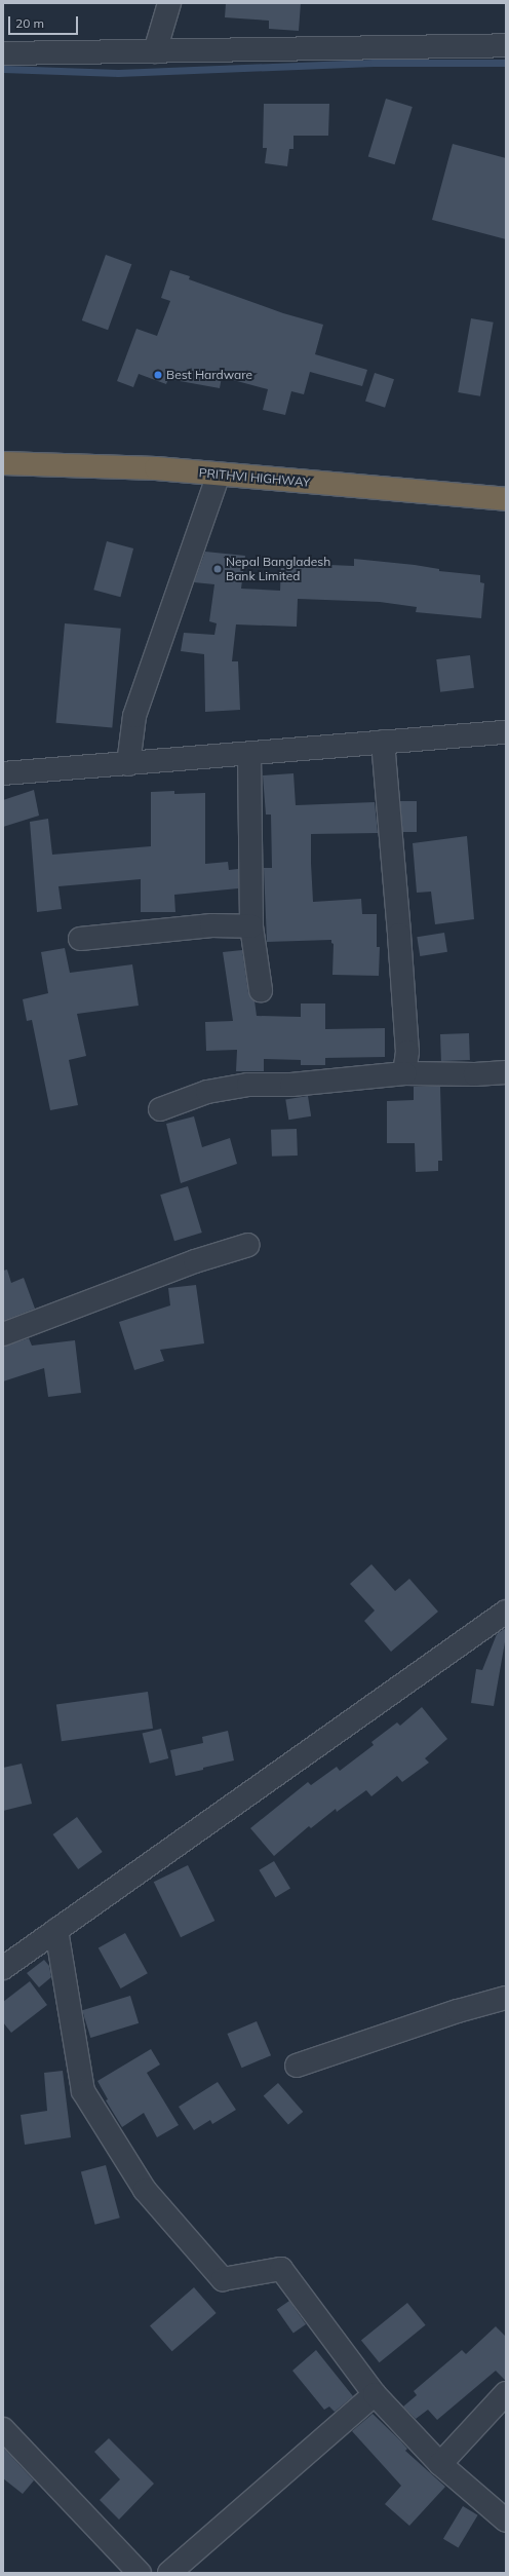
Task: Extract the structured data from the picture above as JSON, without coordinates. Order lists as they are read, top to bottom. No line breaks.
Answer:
{"streets":{"highway":["PRITHVI HIGHWAY"]},"places":["Best Hardware","Nepal Bangladesh Bank Limited"],"scale_bar":"20 m"}
